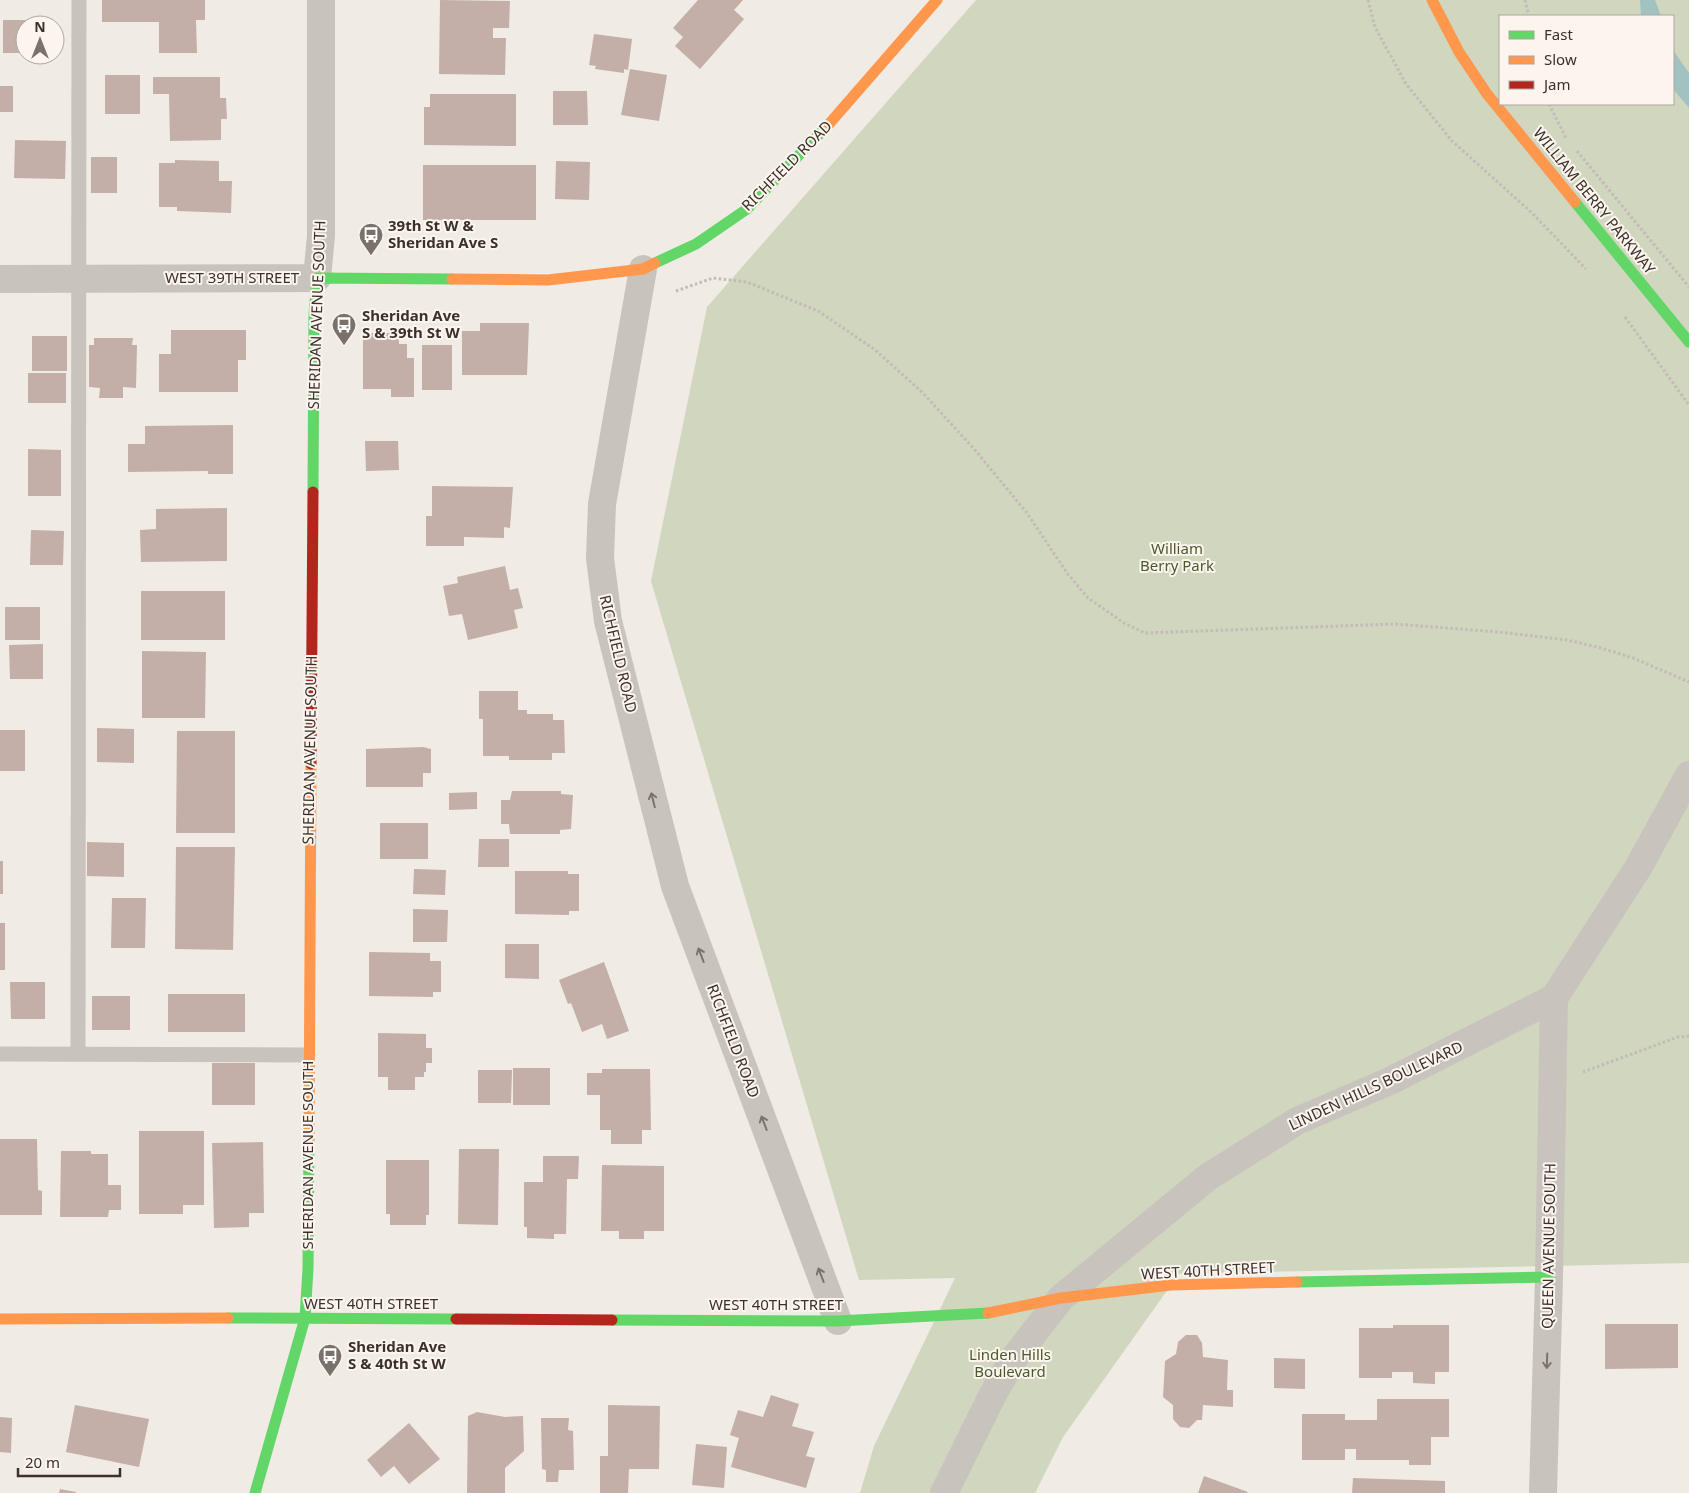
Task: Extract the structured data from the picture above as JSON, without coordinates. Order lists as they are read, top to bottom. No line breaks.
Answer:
{"streets":{"street":["RICHFIELD ROAD","WILLIAM BERRY PARKWAY","WEST 39TH STREET","SHERIDAN AVENUE SOUTH","LINDEN HILLS BOULEVARD","QUEEN AVENUE SOUTH","WEST 40TH STREET"]},"crossings":[["RICHFIELD ROAD","WEST 39TH STREET"],["RICHFIELD ROAD","WEST 40TH STREET"],["WEST 39TH STREET","SHERIDAN AVENUE SOUTH"],["SHERIDAN AVENUE SOUTH","WEST 40TH STREET"],["LINDEN HILLS BOULEVARD","QUEEN AVENUE SOUTH"],["LINDEN HILLS BOULEVARD","WEST 40TH STREET"],["QUEEN AVENUE SOUTH","WEST 40TH STREET"]],"one_way":["RICHFIELD ROAD","QUEEN AVENUE SOUTH"],"parks":["William Berry Park","Linden Hills Boulevard"],"places":{"bus stop":["39th St W & Sheridan Ave S","Sheridan Ave S & 39th St W","Sheridan Ave S & 40th St W"]},"legend":["Fast","Slow","Jam"],"scale_bar":"20 m","north":"top"}
